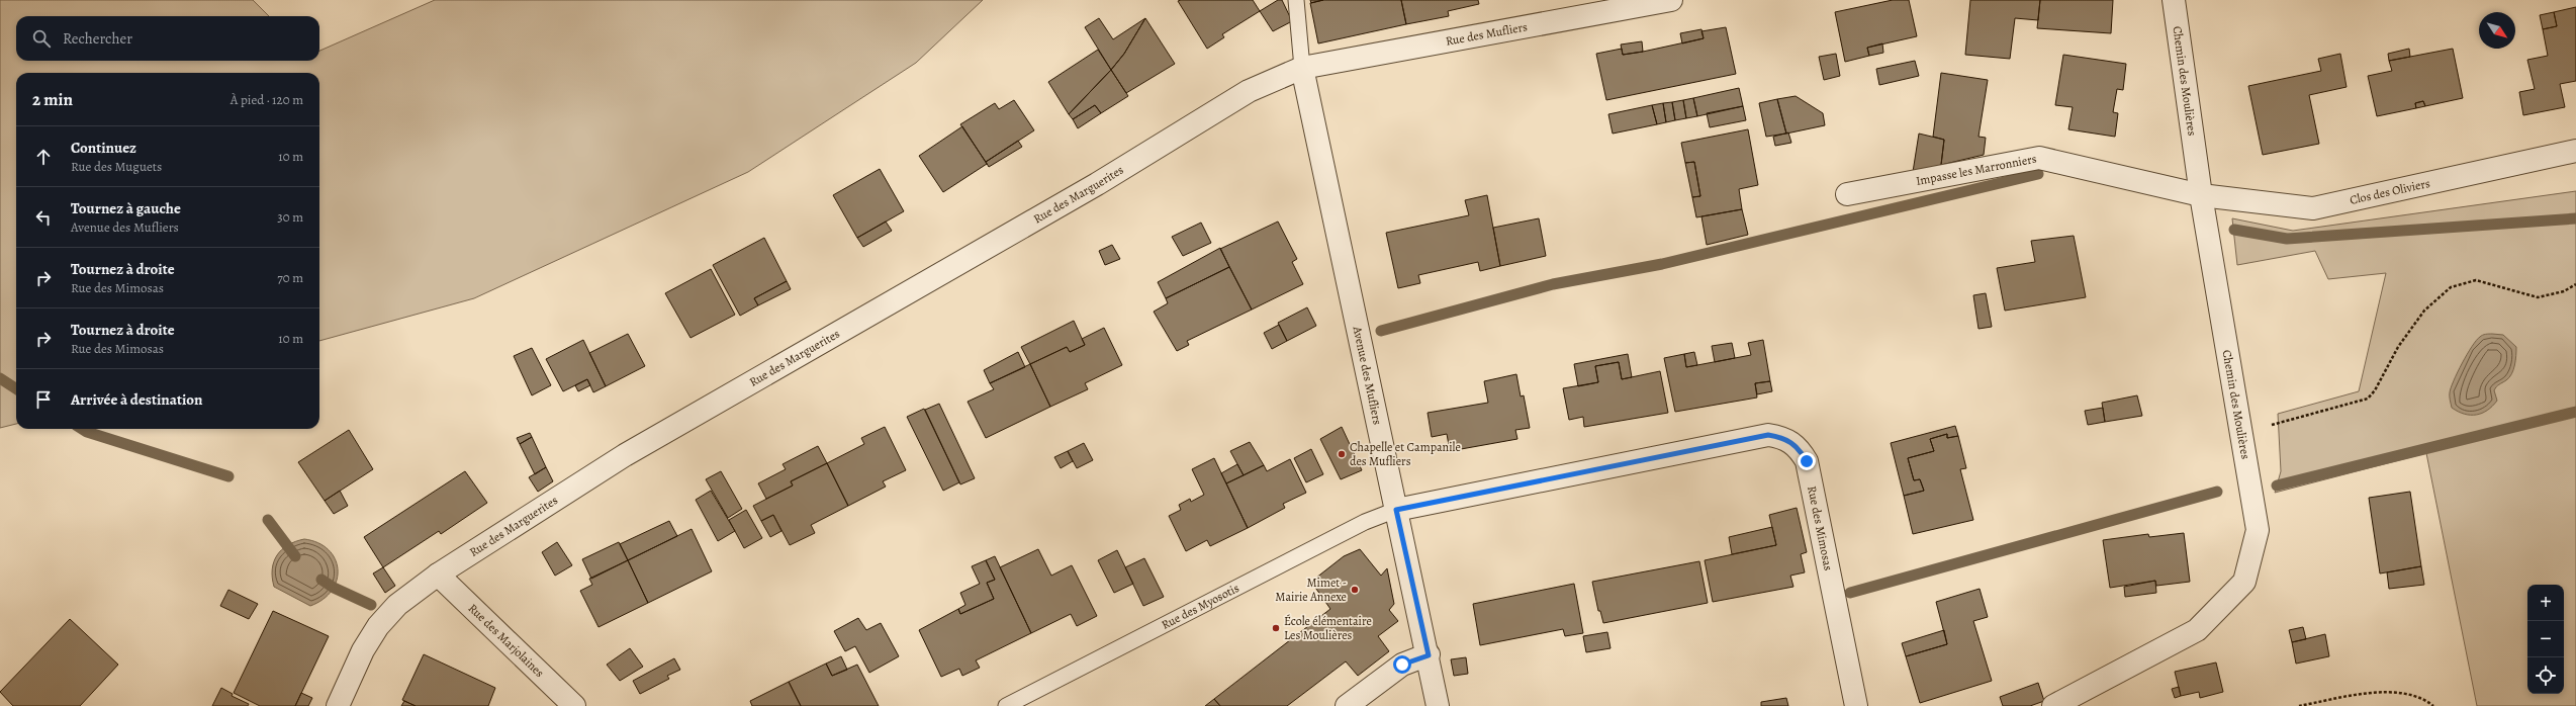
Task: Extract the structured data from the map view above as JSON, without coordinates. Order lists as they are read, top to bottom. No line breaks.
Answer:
{"streets":{"street":["Rue des Mufliers","Chemin des Moulières","Impasse les Marronniers","Clos des Oliviers","Rue des Marguerites","Avenue des Mufliers","Rue des Mimosas","Rue des Marjolaines"],"lane":["Rue des Myosotis"]},"crossings":[["Rue des Mufliers","Rue des Marguerites"],["Rue des Mufliers","Avenue des Mufliers"],["Chemin des Moulières","Impasse les Marronniers"],["Chemin des Moulières","Clos des Oliviers"],["Impasse les Marronniers","Clos des Oliviers"],["Rue des Marguerites","Avenue des Mufliers"],["Rue des Marguerites","Rue des Marjolaines"],["Avenue des Mufliers","Rue des Mimosas"],["Avenue des Mufliers","Rue des Myosotis"],["Rue des Mimosas","Rue des Myosotis"]],"places":["Chapelle et Campanile des Mufliers","Mimet - Mairie Annexe","École élémentaire Les Moulières"],"north":"bottom right","page":{"search":"Rechercher","heading":["2 min","À pied · 120 m"],"list":[["Continuez","Rue des Muguets","10 m"],["Tournez à gauche","Avenue des Mufliers","30 m"],["Tournez à droite","Rue des Mimosas","70 m"],["Tournez à droite","Rue des Mimosas","10 m"],"Arrivée à destination"],"map_buttons":["+","−"]}}
